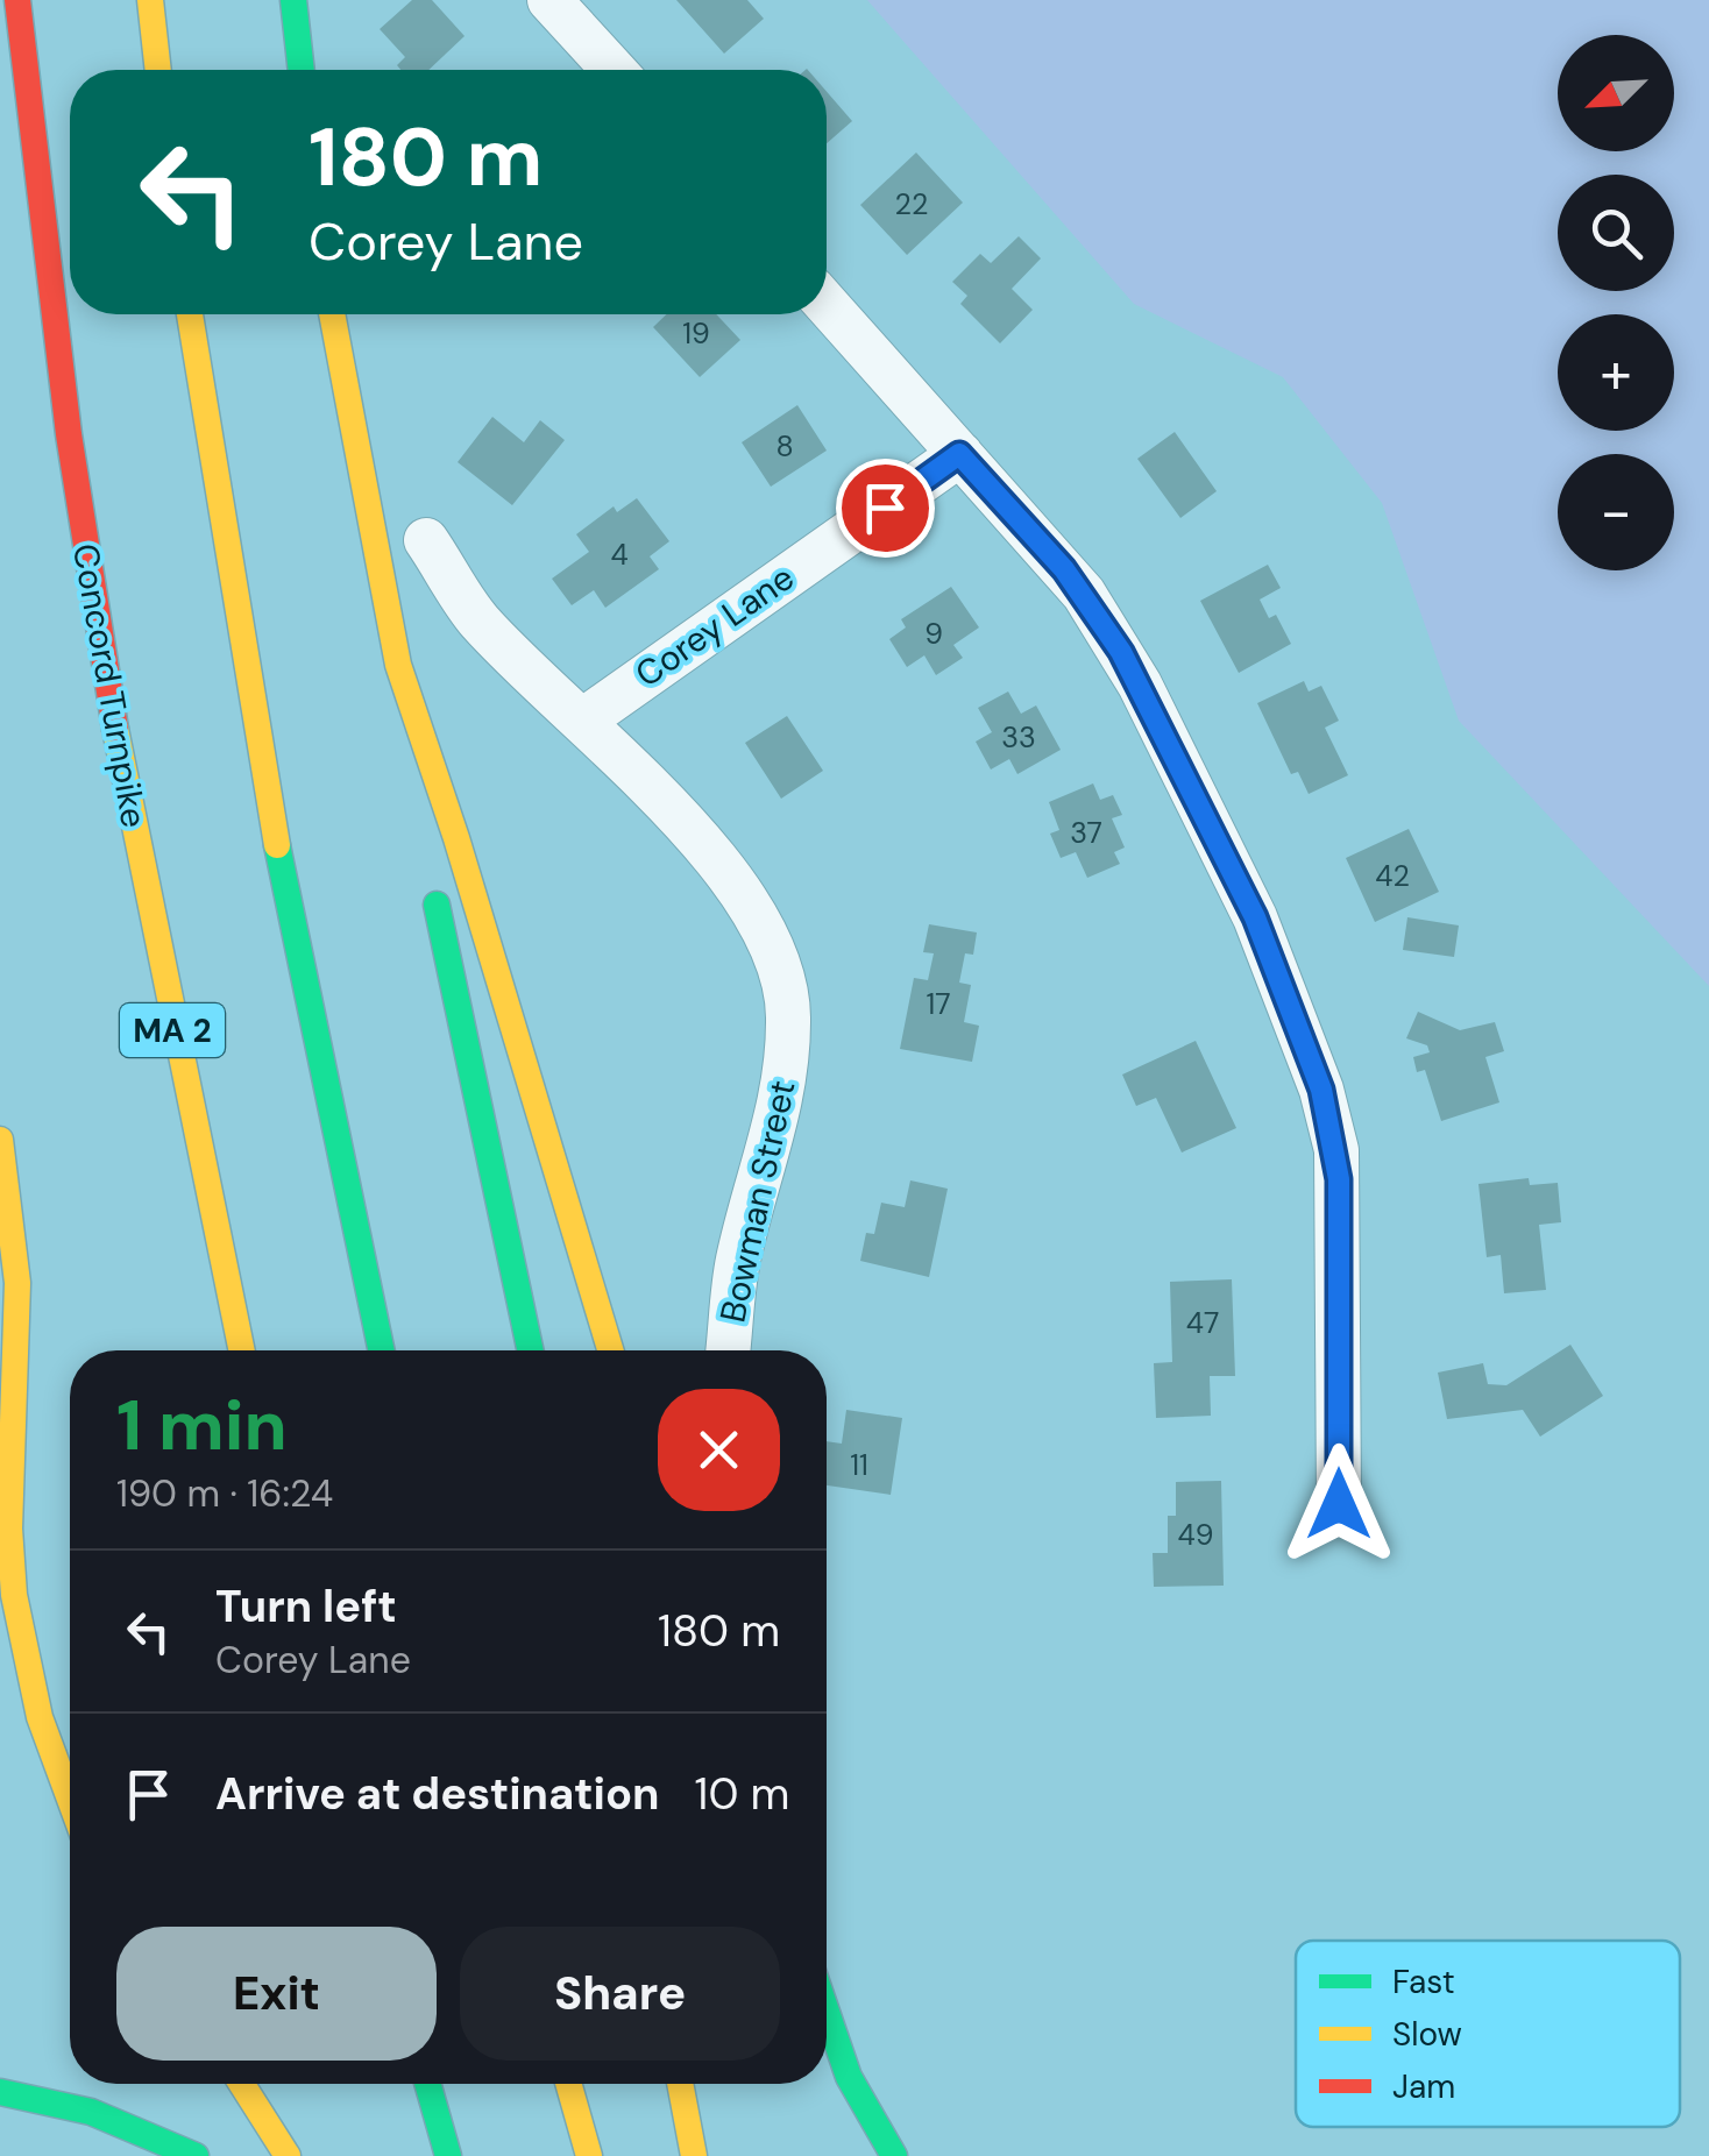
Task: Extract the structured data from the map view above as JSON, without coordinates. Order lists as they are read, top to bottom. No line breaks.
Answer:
{"streets":{"main road":["Concord Turnpike","MA 2"],"street":["Corey Lane","Bowman Street"]},"crossings":[["Corey Lane","Bowman Street"]],"house_numbers":["22","19","8","4","9","33","37","42","17","47","11","49"],"legend":["Fast","Slow","Jam"],"north":"bottom left","page":{"map_buttons":["+","−"],"turn":["180 m","Corey Lane"],"heading":["1 min","190 m · 16:24"],"list":[{"name":"Turn left","note":"Corey Lane","value":"180 m"},{"name":"Arrive at destination","value":"10 m"}],"buttons":["Exit","Share"]}}
